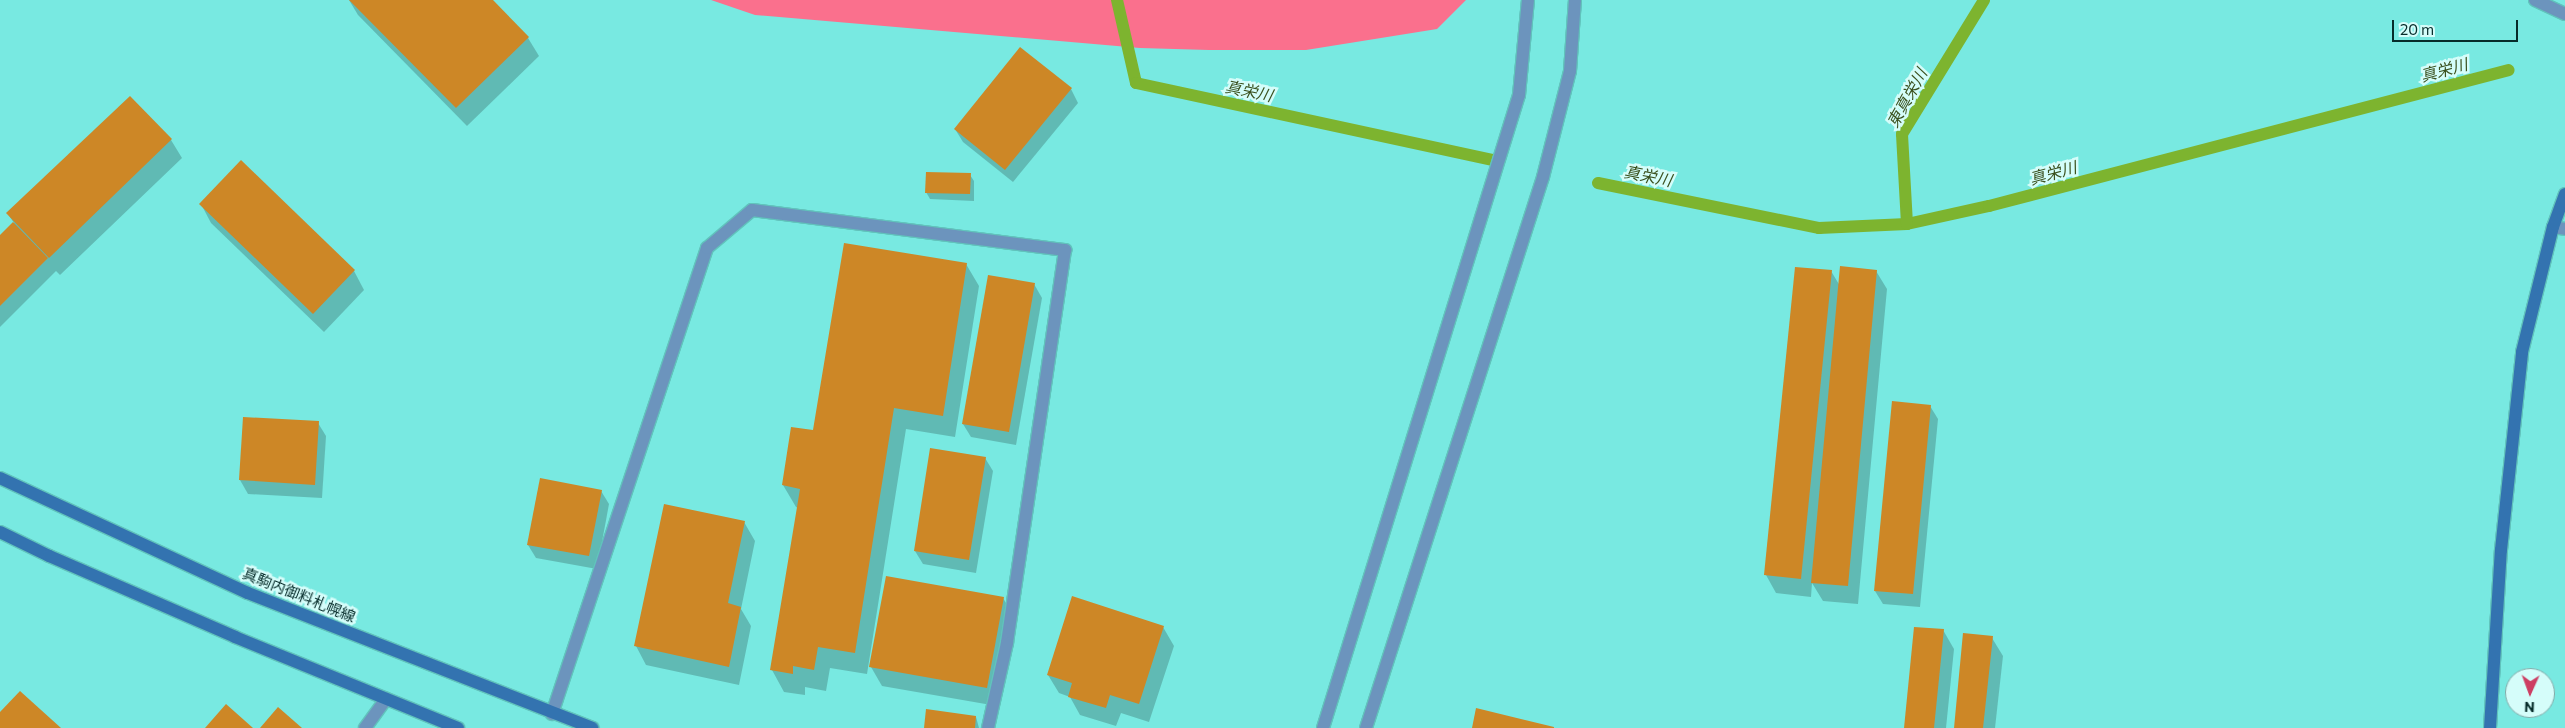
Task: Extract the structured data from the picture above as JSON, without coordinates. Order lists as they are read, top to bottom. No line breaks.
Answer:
{"streets":{"main road":["真駒内御料札幌線"]},"water":["真栄川","東真栄川"],"scale_bar":"20 m","north":"bottom"}
